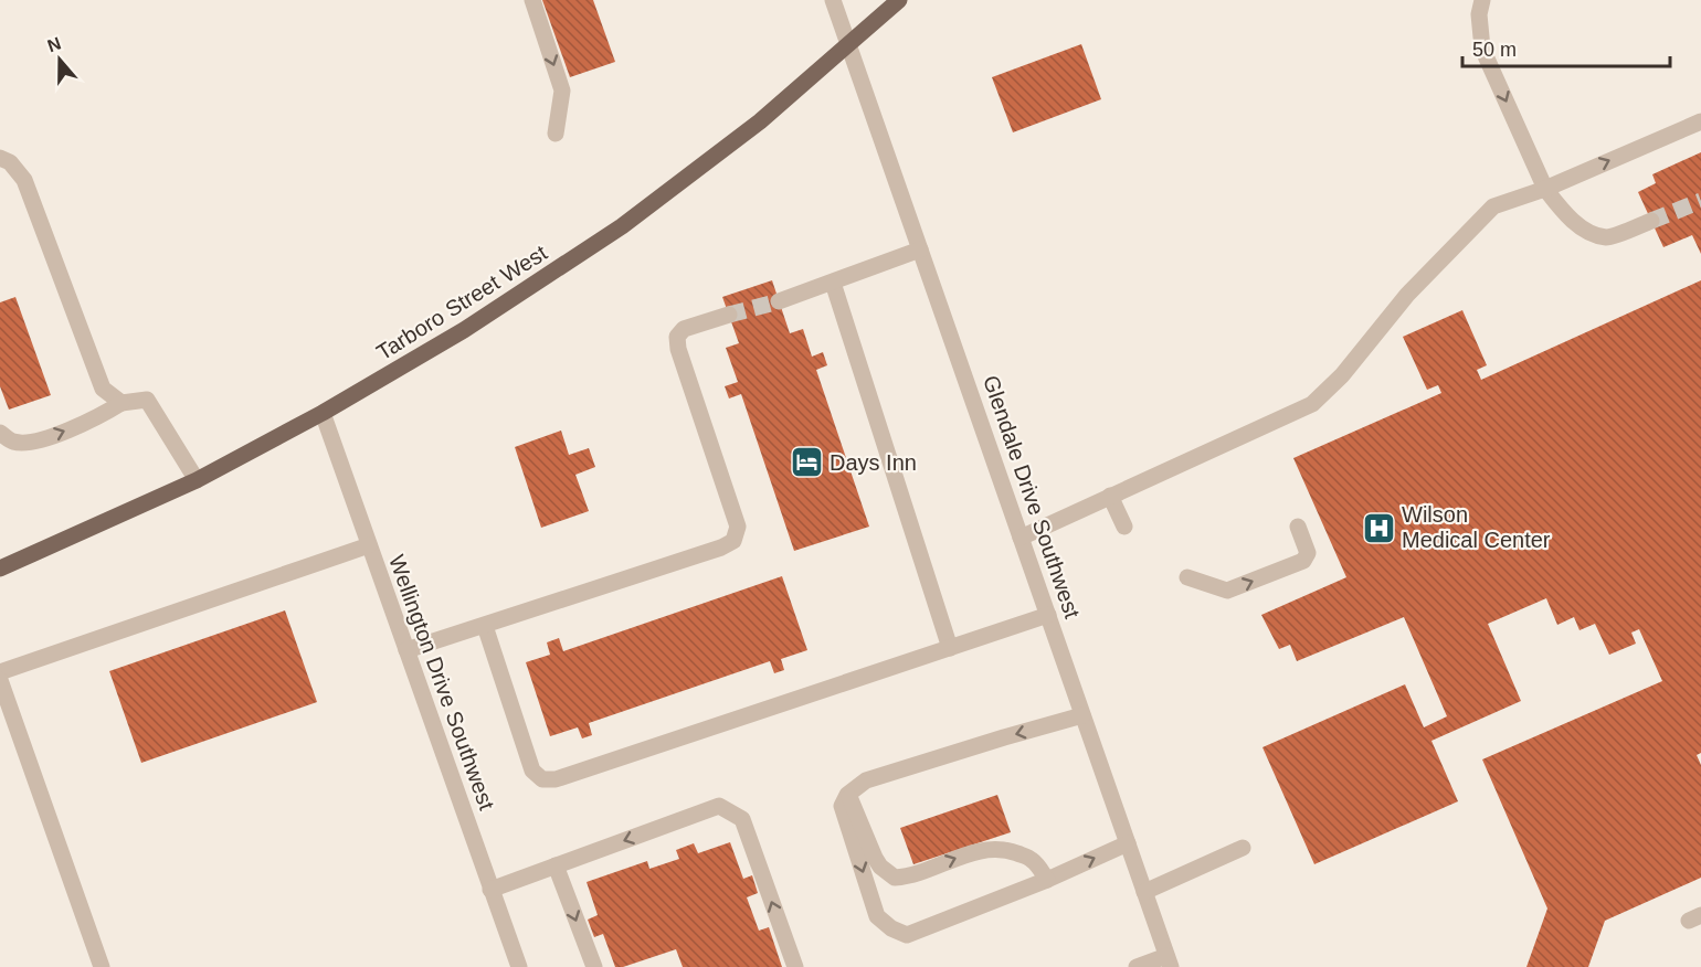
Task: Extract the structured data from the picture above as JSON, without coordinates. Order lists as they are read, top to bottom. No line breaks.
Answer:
{"streets":{"main road":["Tarboro Street West"],"street":["Glendale Drive Southwest","Wellington Drive Southwest"]},"crossings":[["Tarboro Street West","Glendale Drive Southwest"],["Tarboro Street West","Wellington Drive Southwest"]],"places":{"hotel":["Days Inn"],"hospital":["Wilson Medical Center"]},"scale_bar":"50 m","north":"top"}
